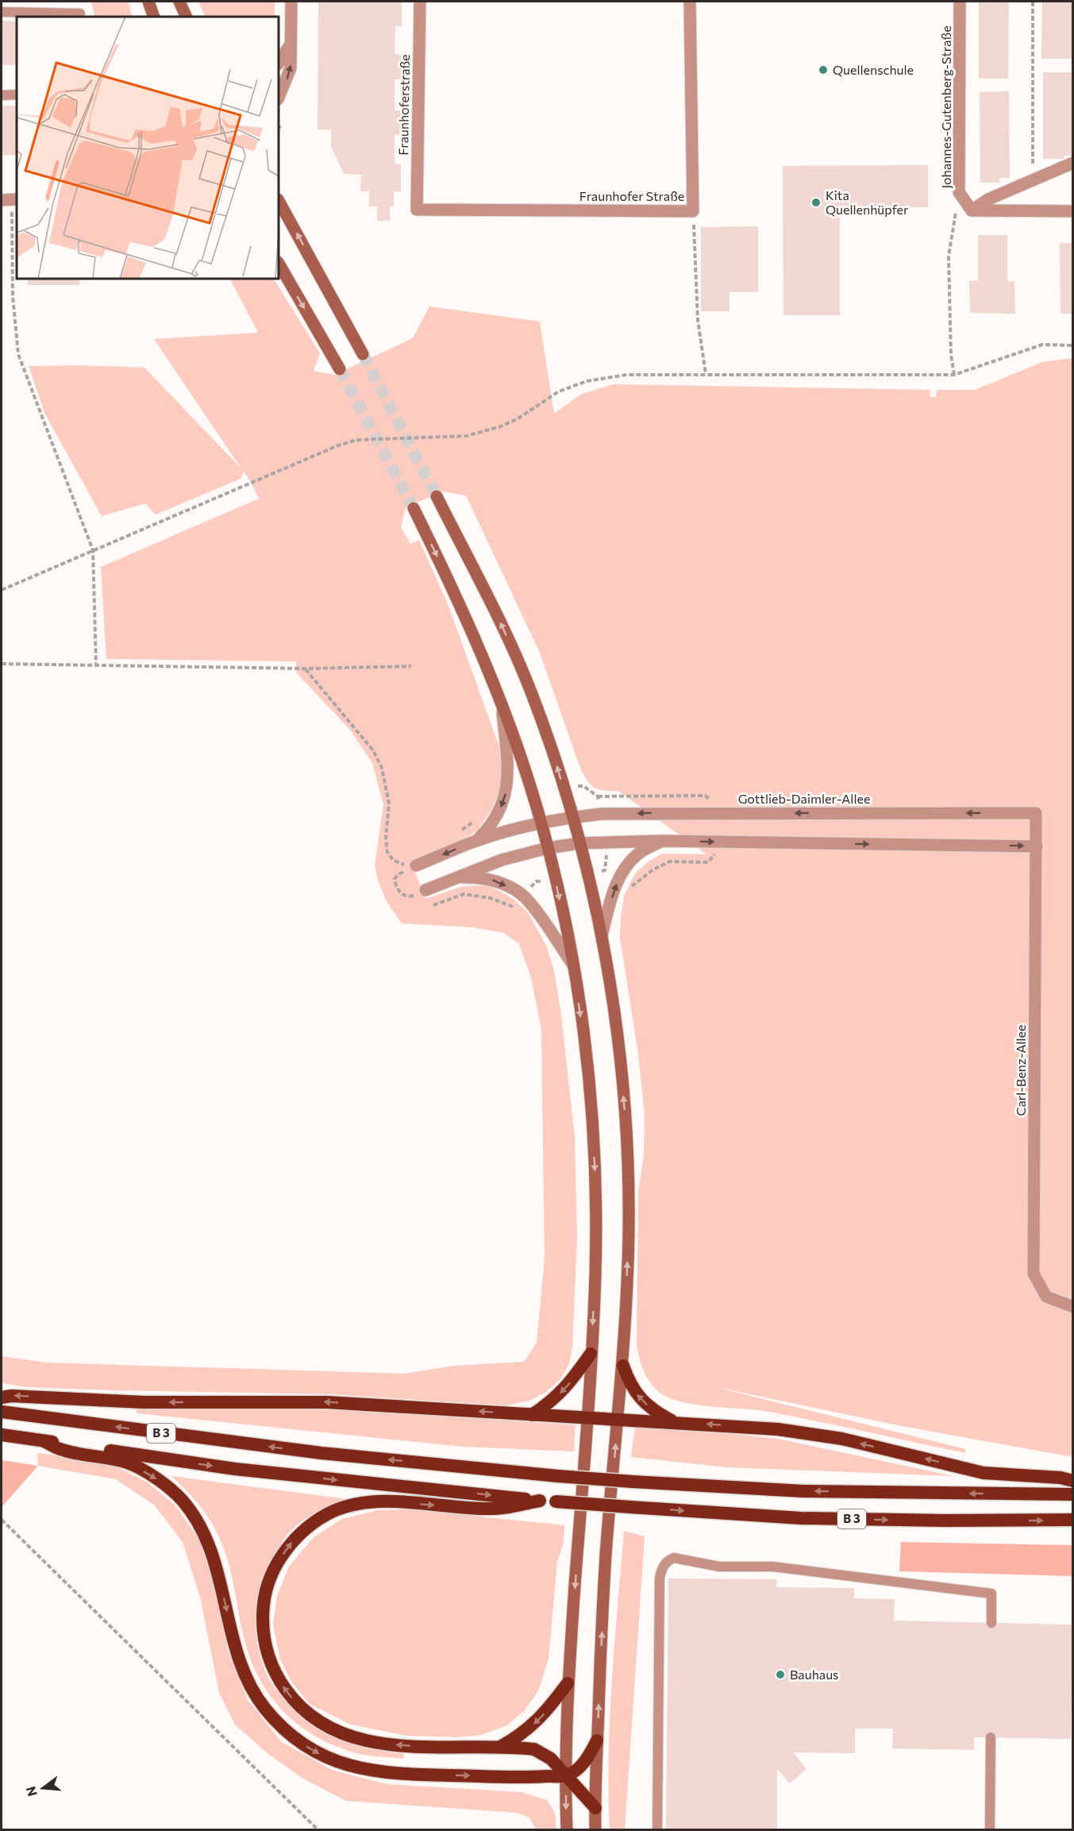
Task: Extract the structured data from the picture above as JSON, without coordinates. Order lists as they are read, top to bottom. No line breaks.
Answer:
{"streets":{"highway":["B 3"],"street":["Fraunhoferstraße","Johannes-Gutenberg-Straße","Fraunhofer Straße","Gottlieb-Daimler-Allee","Carl-Benz-Allee"]},"crossings":[["Fraunhoferstraße","Fraunhofer Straße"],["Gottlieb-Daimler-Allee","Carl-Benz-Allee"]],"places":["Quellenschule","Kita Quellenhüpfer","Bauhaus"],"north":"left"}
